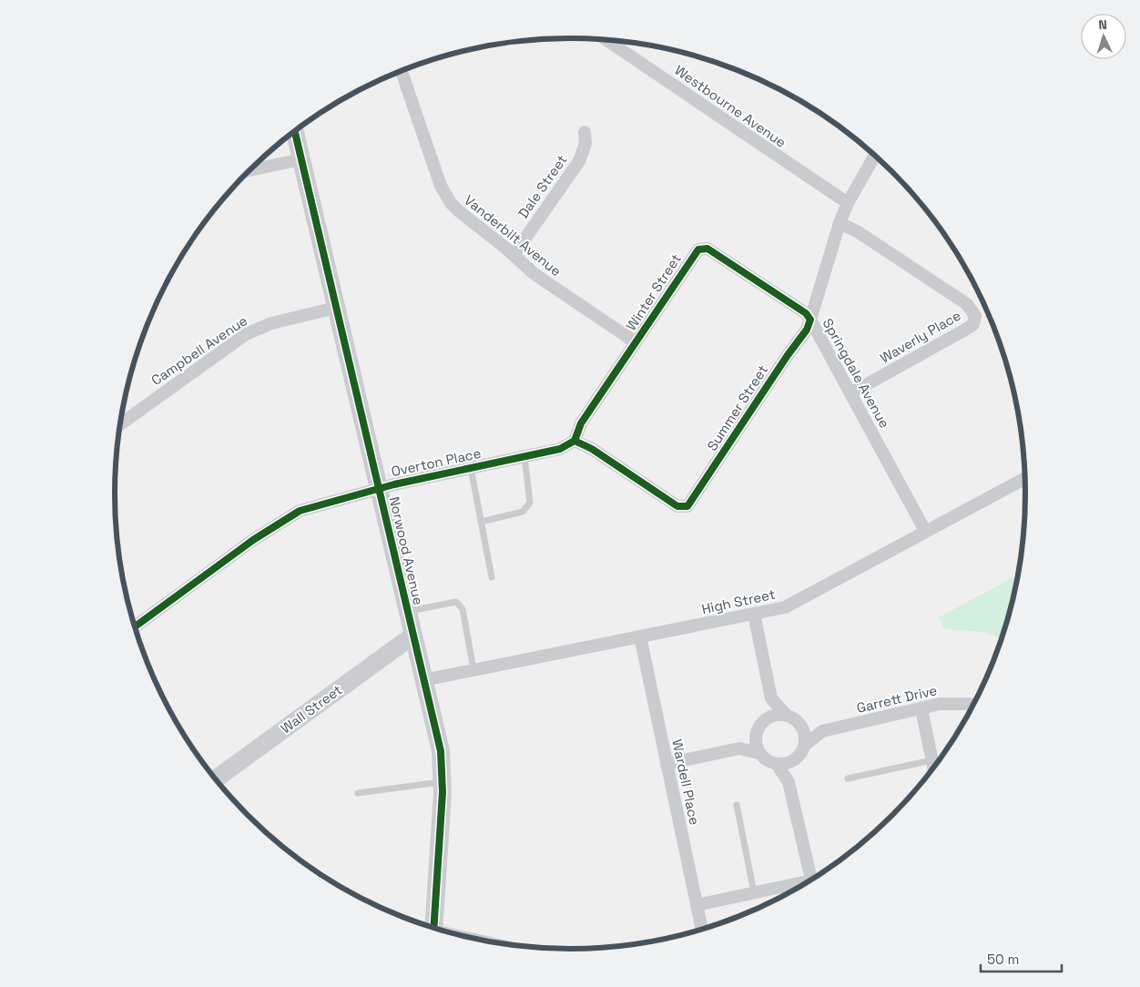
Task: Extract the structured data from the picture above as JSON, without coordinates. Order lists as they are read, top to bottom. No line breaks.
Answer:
{"streets":{"street":["Westbourne Avenue","Dale Street","Vanderbilt Avenue","Winter Street","Waverly Place","Campbell Avenue","Springdale Avenue","Summer Street","Overton Place","Norwood Avenue","High Street","Garrett Drive","Wall Street","Wardell Place"]},"crossings":[["Westbourne Avenue","Springdale Avenue"],["Dale Street","Vanderbilt Avenue"],["Vanderbilt Avenue","Winter Street"],["Winter Street","Springdale Avenue"],["Winter Street","Summer Street"],["Winter Street","Overton Place"],["Waverly Place","Springdale Avenue"],["Campbell Avenue","Norwood Avenue"],["Springdale Avenue","Summer Street"],["Springdale Avenue","High Street"],["Summer Street","Overton Place"],["Overton Place","Norwood Avenue"],["Norwood Avenue","High Street"],["Norwood Avenue","Wall Street"],["High Street","Wardell Place"]],"scale_bar":"50 m","north":"top"}
